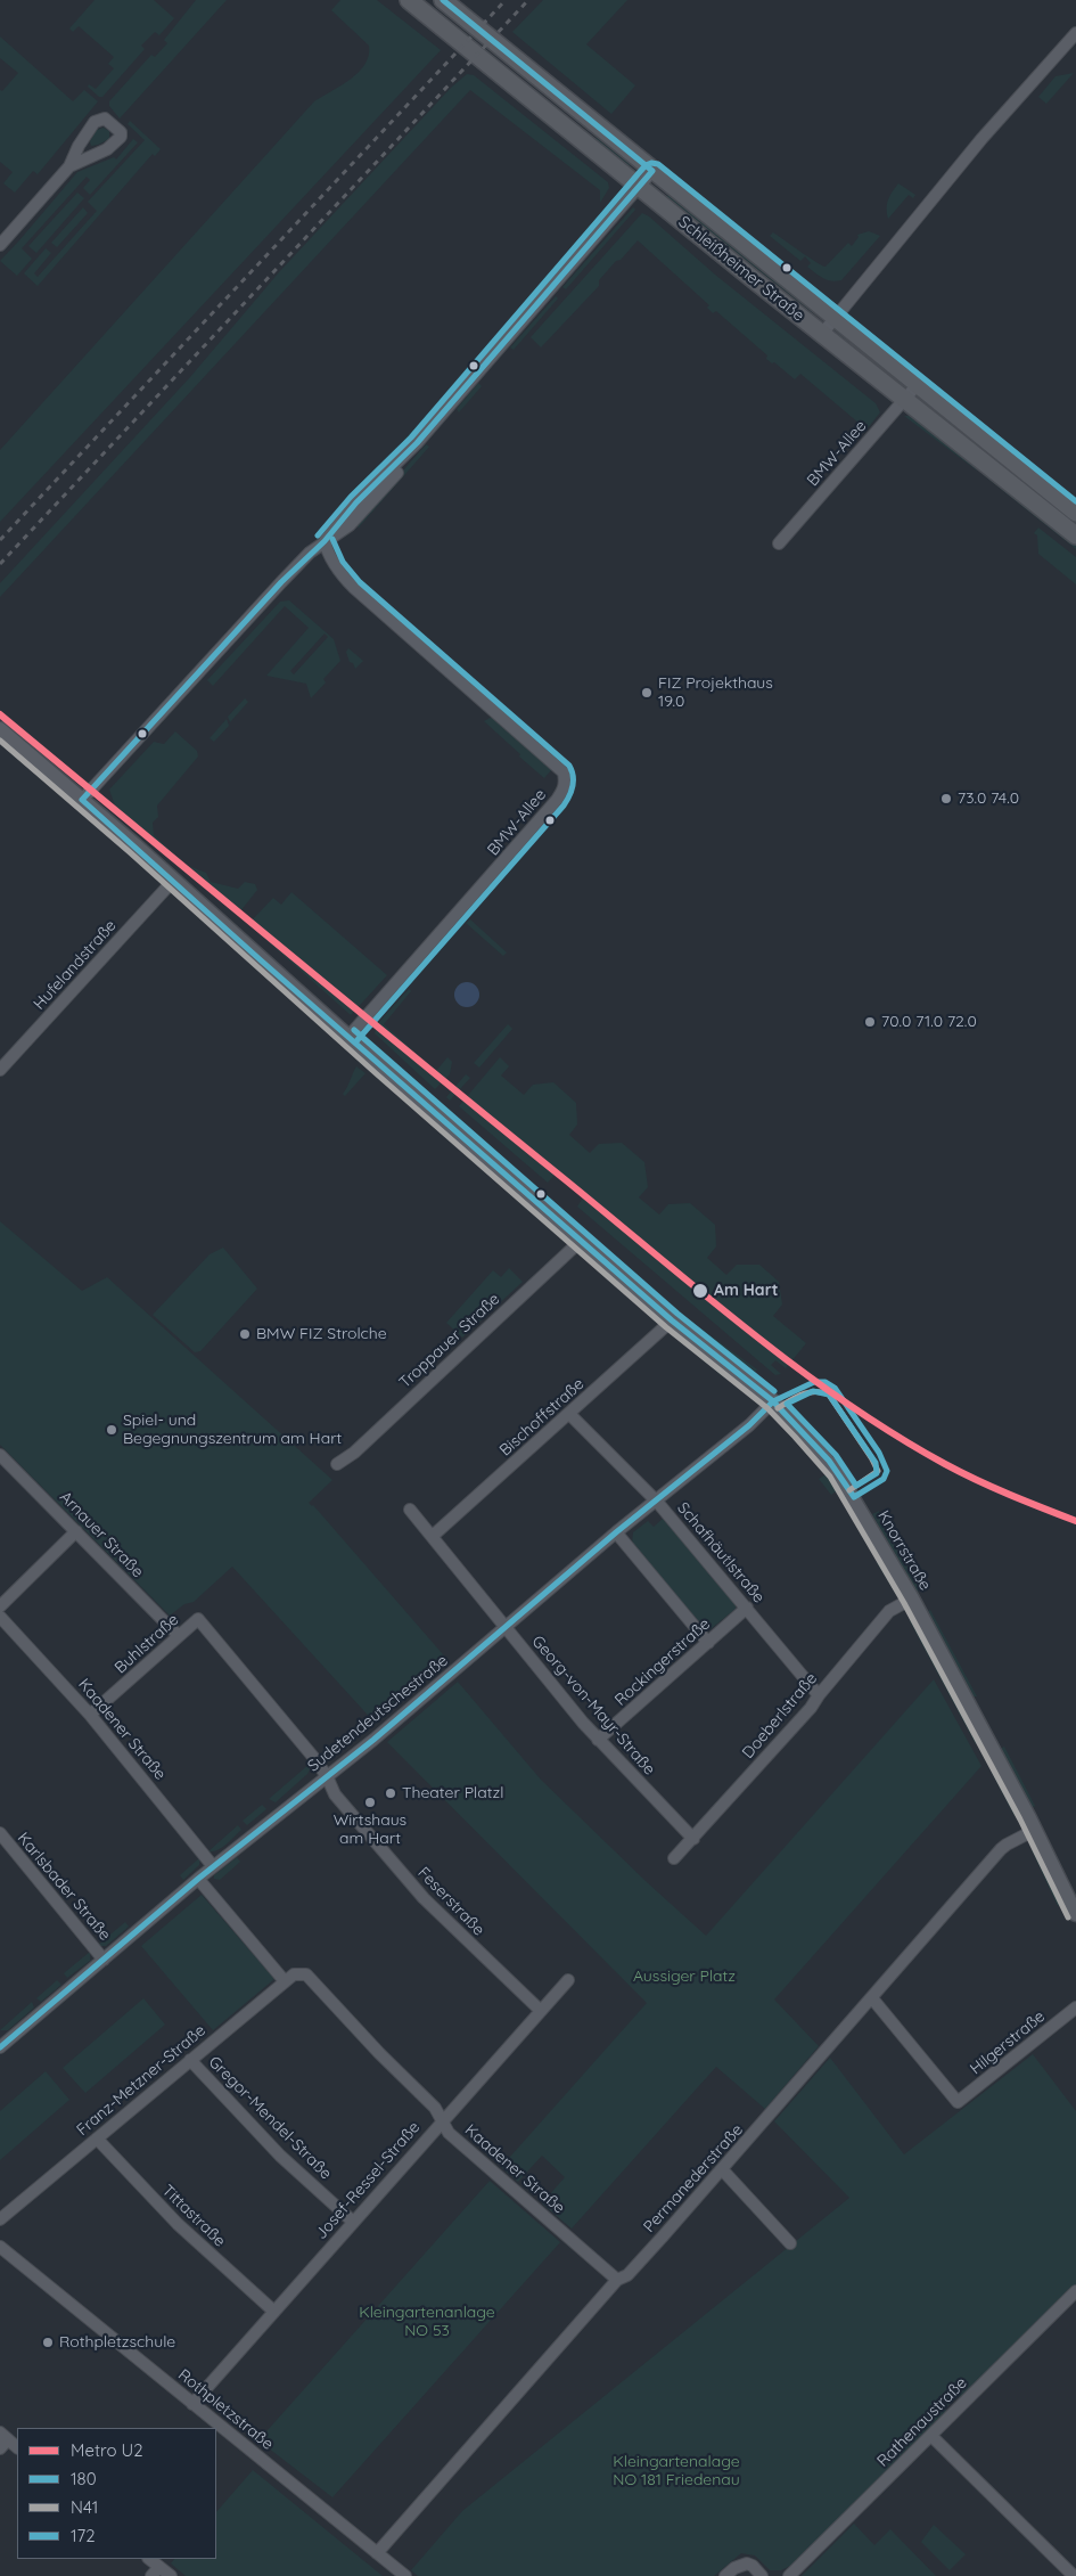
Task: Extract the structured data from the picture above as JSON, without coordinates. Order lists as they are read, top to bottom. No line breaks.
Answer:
{"streets":{"main road":["Schleißheimer Straße"],"street":["BMW-Allee","Hufelandstraße","Troppauer Straße","Bischoffstraße","Arnauer Straße","Knorrstraße","Schafhäutlstraße","Buhlstraße","Rockingerstraße","Georg-von-Mayr-Straße","Sudetendeutschestraße","Doeberlstraße","Kaadener Straße","Karlsbader Straße","Feserstraße","Hilgerstraße","Franz-Metzner-Straße","Gregor-Mendel-Straße","Permanederstraße","Josef-Ressel-Straße","Tittastraße","Rothpletzstraße","Rathenaustraße"]},"crossings":[["Schleißheimer Straße","BMW-Allee"],["BMW-Allee","Knorrstraße"],["Hufelandstraße","Knorrstraße"],["Troppauer Straße","Knorrstraße"],["Bischoffstraße","Knorrstraße"],["Bischoffstraße","Schafhäutlstraße"],["Bischoffstraße","Georg-von-Mayr-Straße"],["Arnauer Straße","Buhlstraße"],["Knorrstraße","Sudetendeutschestraße"],["Knorrstraße","Doeberlstraße"],["Knorrstraße","Permanederstraße"],["Schafhäutlstraße","Rockingerstraße"],["Schafhäutlstraße","Sudetendeutschestraße"],["Schafhäutlstraße","Doeberlstraße"],["Buhlstraße","Kaadener Straße"],["Buhlstraße","Feserstraße"],["Rockingerstraße","Georg-von-Mayr-Straße"],["Georg-von-Mayr-Straße","Sudetendeutschestraße"],["Georg-von-Mayr-Straße","Doeberlstraße"],["Sudetendeutschestraße","Kaadener Straße"],["Sudetendeutschestraße","Karlsbader Straße"],["Sudetendeutschestraße","Feserstraße"],["Kaadener Straße","Franz-Metzner-Straße"],["Kaadener Straße","Permanederstraße"],["Kaadener Straße","Josef-Ressel-Straße"],["Feserstraße","Josef-Ressel-Straße"],["Hilgerstraße","Permanederstraße"],["Franz-Metzner-Straße","Gregor-Mendel-Straße"],["Franz-Metzner-Straße","Tittastraße"],["Gregor-Mendel-Straße","Josef-Ressel-Straße"],["Permanederstraße","Rothpletzstraße"],["Josef-Ressel-Straße","Tittastraße"],["Josef-Ressel-Straße","Rothpletzstraße"]],"parks":["Aussiger Platz","Kleingartenanlage NO 53","Kleingartenalage NO 181 Friedenau"],"places":["FIZ Projekthaus 19.0","73.0 74.0","70.0 71.0 72.0","Am Hart","BMW FIZ Strolche","Spiel- und Begegnungszentrum am Hart","Theater Platzl","Wirtshaus am Hart","Rothpletzschule"],"lines":["transit line 180","transit line 172","metro line U2","transit line N41"],"legend":["Metro U2","180","N41","172"]}
